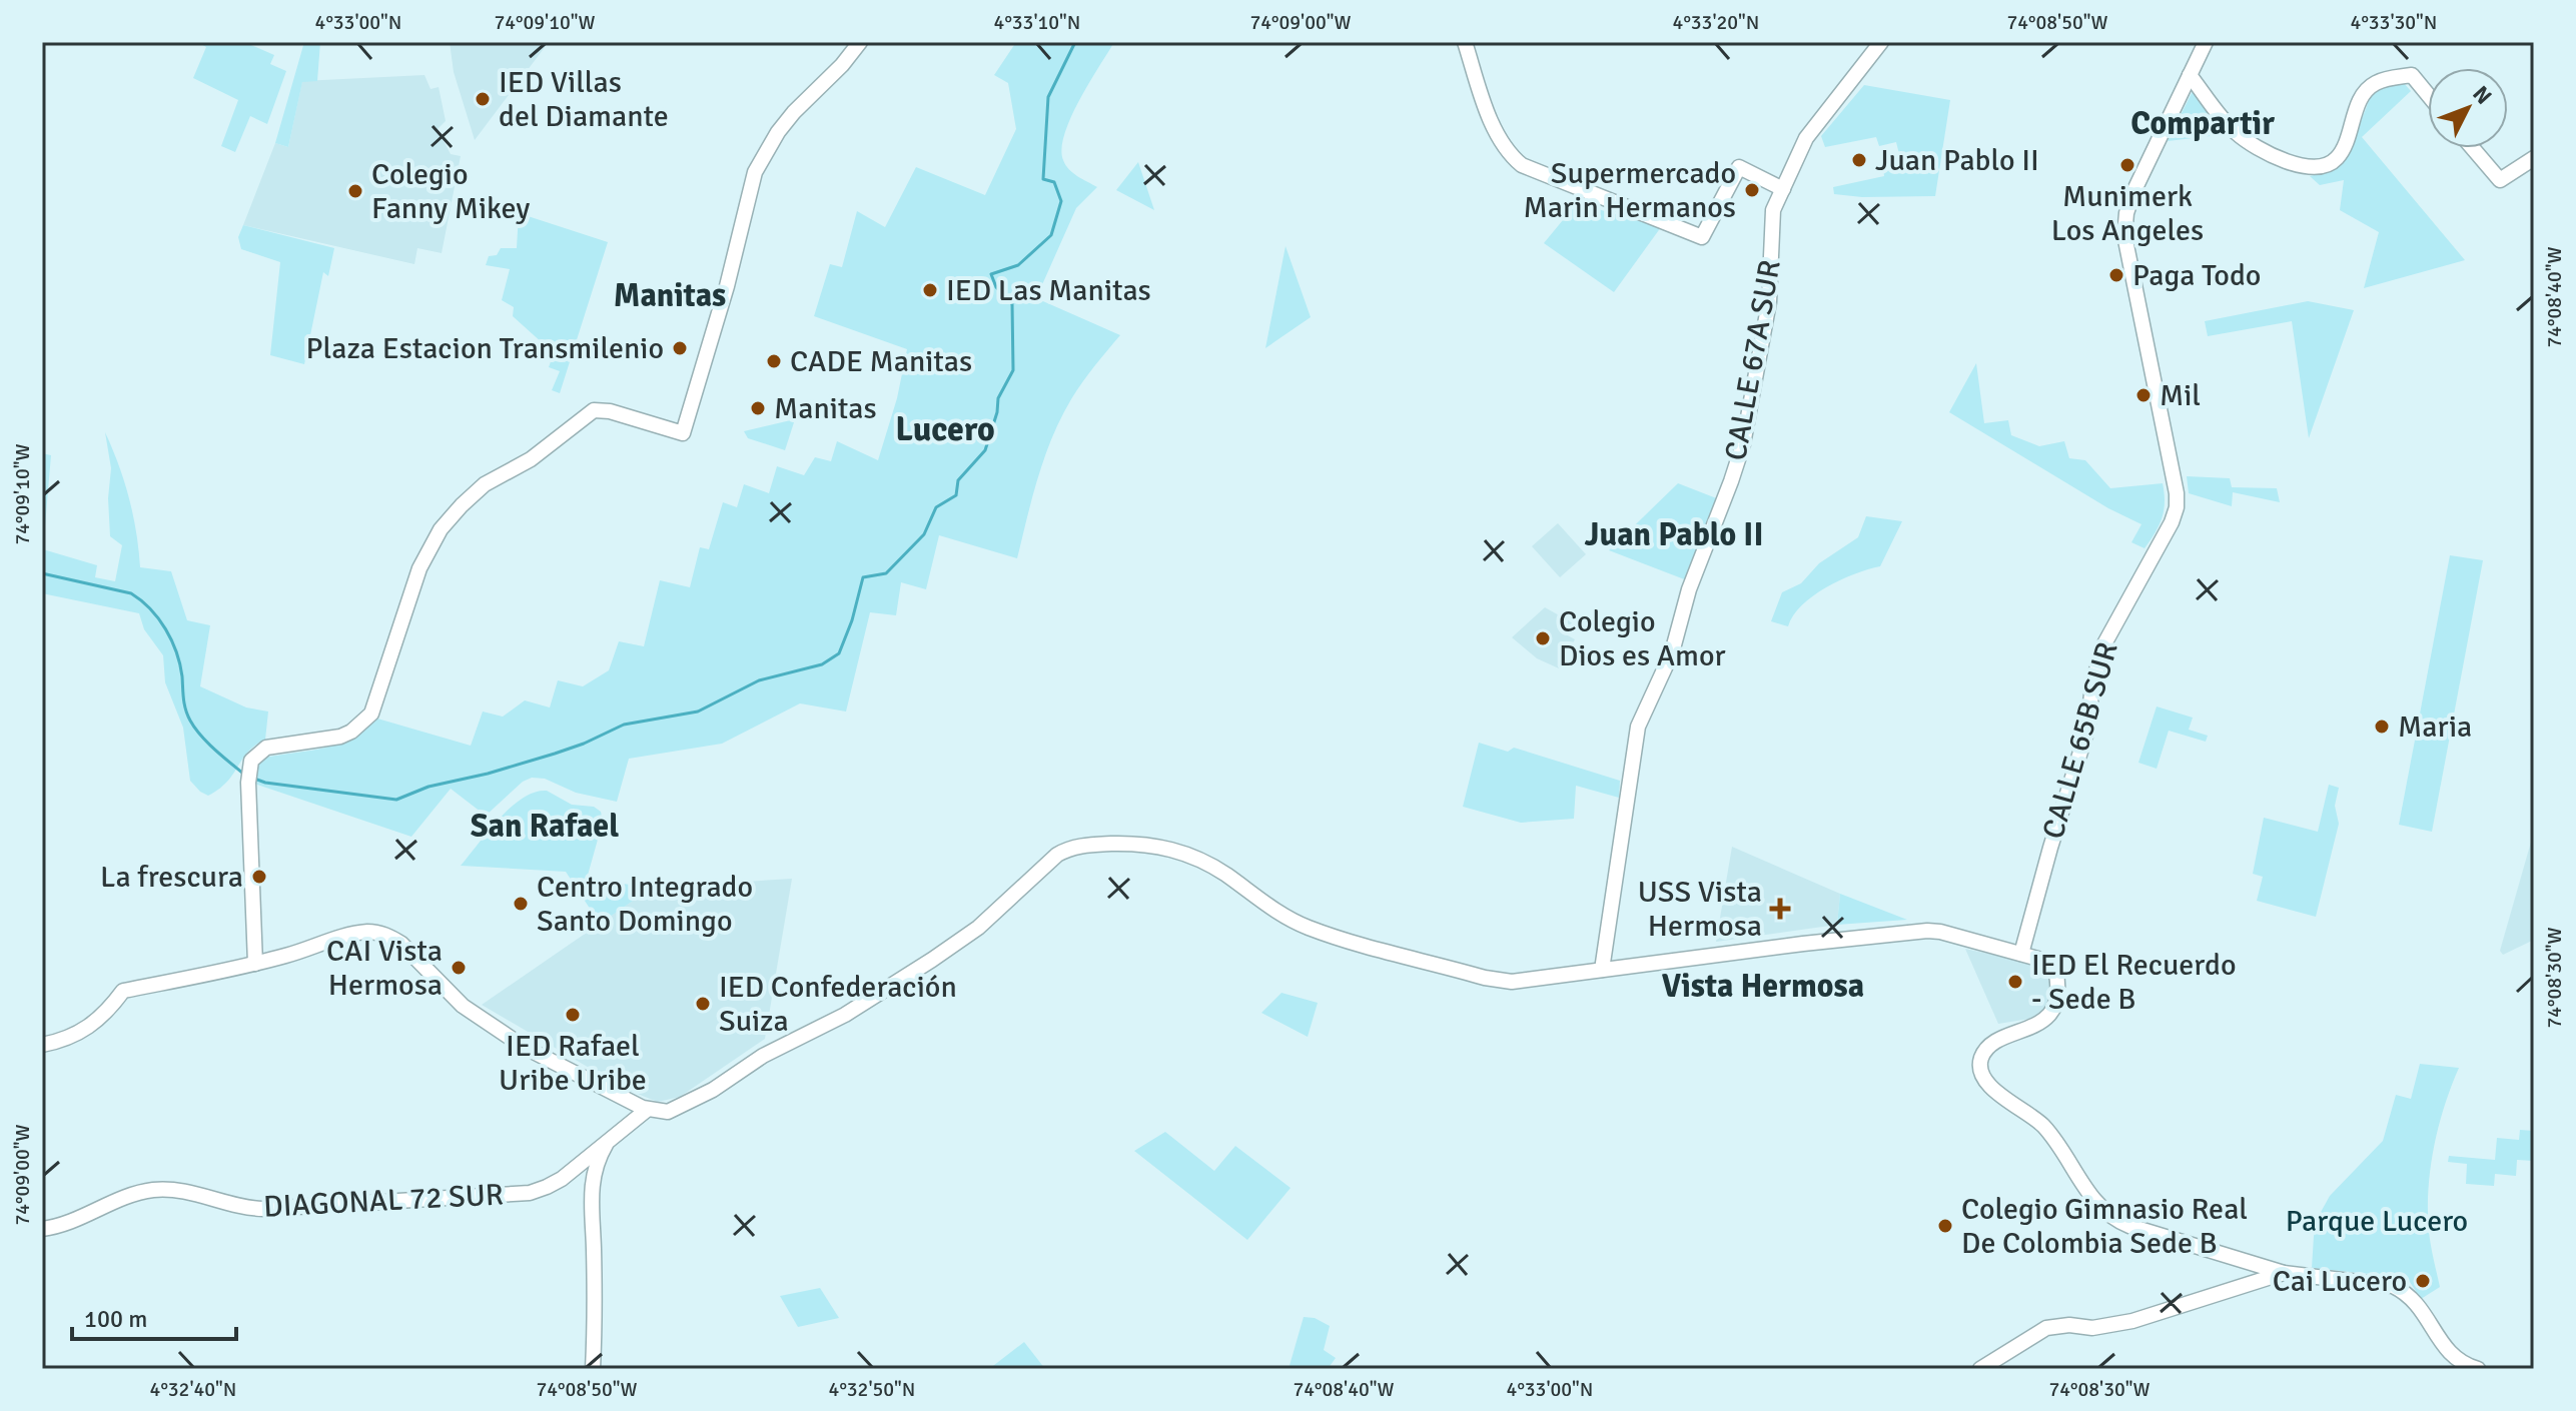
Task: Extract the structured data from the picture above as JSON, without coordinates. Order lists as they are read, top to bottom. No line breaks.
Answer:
{"streets":{"street":["CALLE 67A SUR","CALLE 65B SUR","DIAGONAL 72 SUR"]},"districts":["Compartir","Manitas","Lucero","Juan Pablo II","San Rafael","Vista Hermosa"],"parks":["Parque Lucero"],"places":{"other":["IED Villas del Diamante","Juan Pablo II","Munimerk Los Angeles","Supermercado Marin Hermanos","Colegio Fanny Mikey","Paga Todo","IED Las Manitas","Plaza Estacion Transmilenio","CADE Manitas","Mil","Manitas","Colegio Dios es Amor","Maria","La frescura","Centro Integrado Santo Domingo","CAI Vista Hermosa","IED El Recuerdo - Sede B","IED Confederación Suiza","IED Rafael Uribe Uribe","Colegio Gimnasio Real De Colombia Sede B","Cai Lucero"],"health":["USS Vista Hermosa"]},"scale_bar":"100 m","north":"top right","coordinates":["4°33'00\"N","74°09'10\"W","4°33'10\"N","74°09'00\"W","4°33'20\"N","74°08'50\"W","4°33'30\"N","74°08'40\"W","74°08'30\"W","4°32'40\"N","4°32'50\"N"]}
